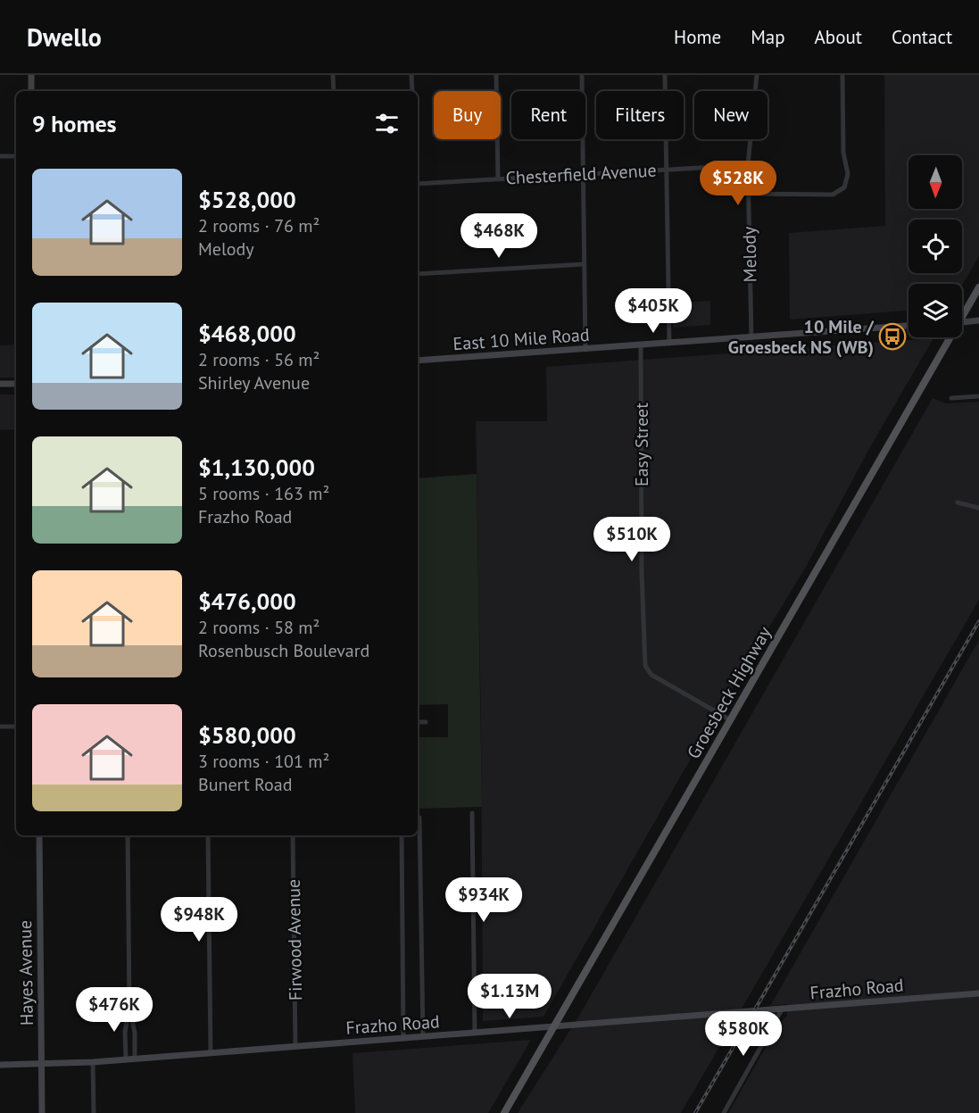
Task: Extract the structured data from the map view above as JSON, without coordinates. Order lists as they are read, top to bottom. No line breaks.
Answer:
{"streets":{"main road":["Groesbeck Highway"],"street":["Chesterfield Avenue","Melody","East 10 Mile Road","Easy Street","Firwood Avenue","Hayes Avenue","Frazho Road"]},"crossings":[["Chesterfield Avenue","Melody"],["Melody","East 10 Mile Road"],["East 10 Mile Road","Easy Street"],["Easy Street","Groesbeck Highway"],["Groesbeck Highway","Frazho Road"],["Firwood Avenue","Frazho Road"],["Hayes Avenue","Frazho Road"]],"places":{"bus stop":["10 Mile / Groesbeck NS (WB)"]},"north":"bottom","page":{"header":"Dwello","nav":["Home","Map","About","Contact"],"chip":["Buy","Rent","Filters","New"],"heading":"9 homes","list":[{"name":"$528,000","note":"2 rooms · 76 m² · Melody"},{"name":"$468,000","note":"2 rooms · 56 m² · Shirley Avenue"},{"name":"$1,130,000","note":"5 rooms · 163 m² · Frazho Road"},{"name":"$476,000","note":"2 rooms · 58 m² · Rosenbusch Boulevard"},{"name":"$580,000","note":"3 rooms · 101 m² · Bunert Road"}],"price":["$528K","$468K","$405K","$510K","$934K","$948K","$1.13M","$476K","$580K"]}}
